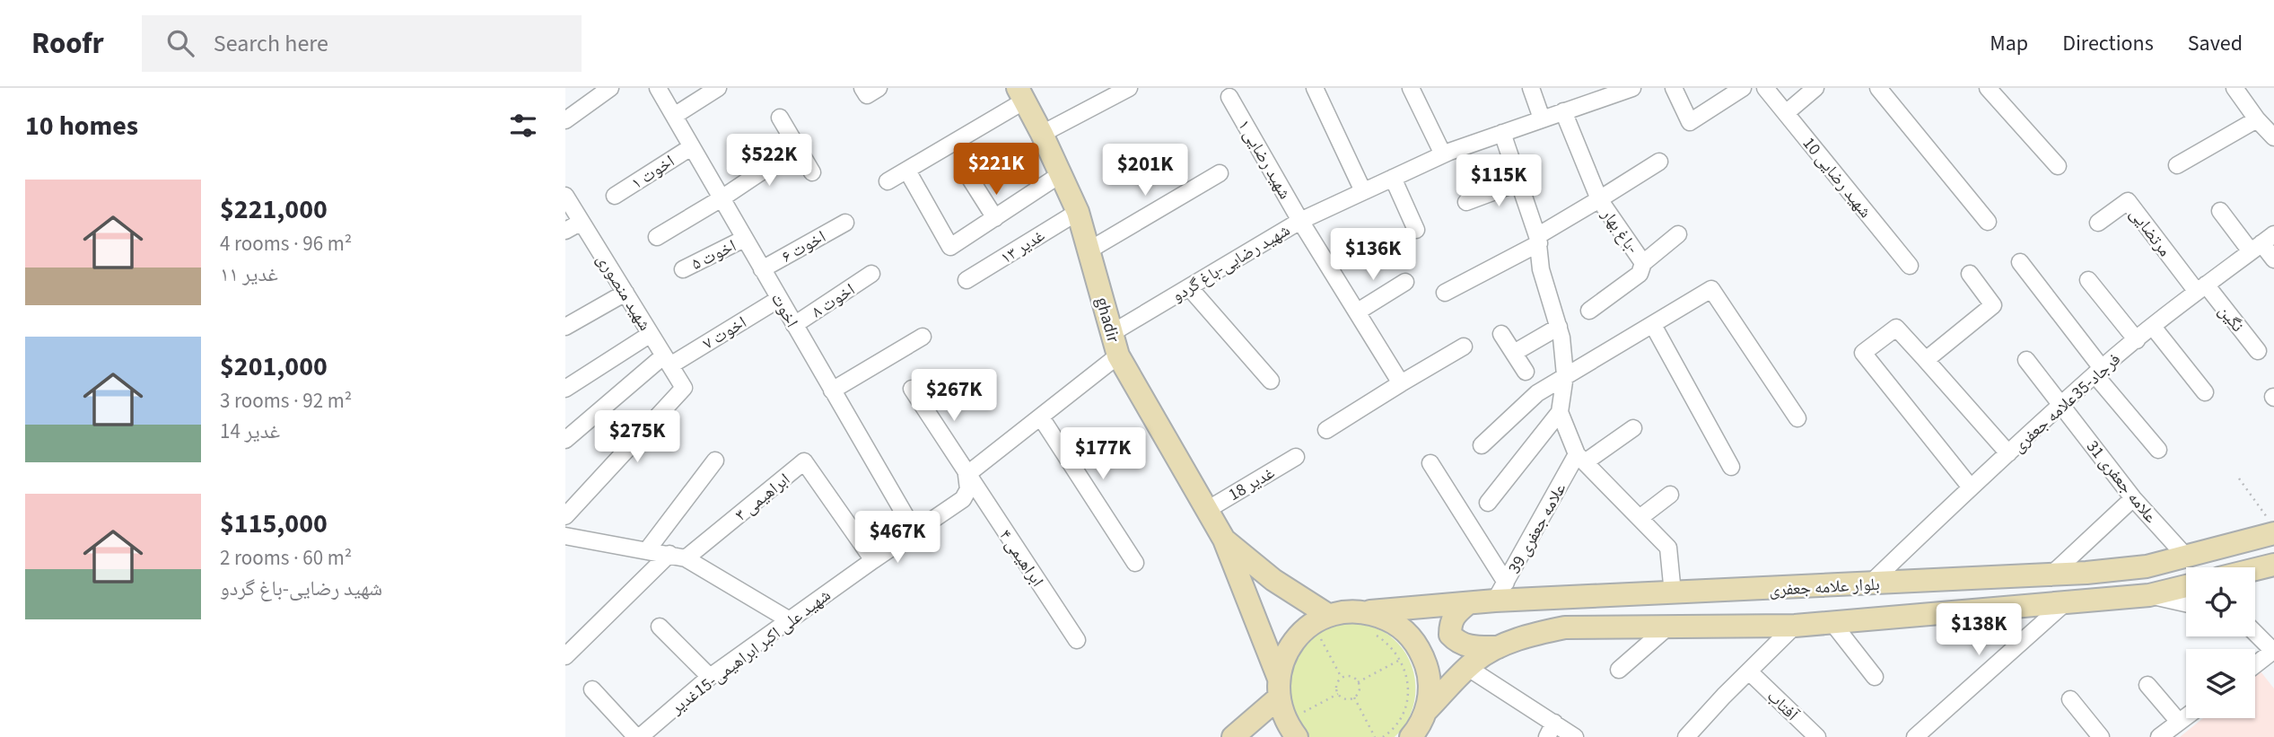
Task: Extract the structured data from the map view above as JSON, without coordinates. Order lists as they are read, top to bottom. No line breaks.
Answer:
{"streets":{"main road":["ghadir","بلوار علامه جعفری"],"street":["شهید رضایی ۱","اخوت ۱","شهید رضایی 10","باغ بهار-","مرتضایی","اخوت ۶","غدیر ۱۳","اخوت ۵","شهید رضایی-باغ گردو","شهید منصوری","اخوت ۸","اخوت","نگین","اخوت ۷","فرجاد-35علامه جعفری","علامه جعفری 31","غدیر 18","ابراهیمی ۳","علامه جعفری 39","ابراهیمی ۴","شهید علی اکبر ابراهیمی-15غدیر","آفتاب"]},"crossings":[["شهید رضایی ۱","شهید رضایی-باغ گردو"],["اخوت ۱","اخوت"],["باغ بهار-","شهید رضایی-باغ گردو"],["مرتضایی","نگین"],["مرتضایی","فرجاد-35علامه جعفری"],["اخوت ۶","اخوت"],["غدیر ۱۳","ghadir"],["اخوت ۵","اخوت"],["شهید رضایی-باغ گردو","ghadir"],["شهید منصوری","اخوت ۷"],["اخوت ۸","اخوت"],["اخوت","اخوت ۷"],["اخوت","شهید علی اکبر ابراهیمی-15غدیر"],["نگین","فرجاد-35علامه جعفری"],["ghadir","غدیر 18"],["فرجاد-35علامه جعفری","علامه جعفری 31"],["فرجاد-35علامه جعفری","بلوار علامه جعفری"],["علامه جعفری 31","بلوار علامه جعفری"],["ابراهیمی ۳","شهید علی اکبر ابراهیمی-15غدیر"],["علامه جعفری 39","بلوار علامه جعفری"],["ابراهیمی ۴","شهید علی اکبر ابراهیمی-15غدیر"]],"page":{"header":"Roofr","search":"Search here","nav":["Map","Directions","Saved"],"heading":"10 homes","price":["$522K","$221K","$201K","$115K","$136K","$267K","$275K","$177K","$467K","$138K"],"list":[{"name":"$221,000","note":"4 rooms · 96 m² · غدیر ۱۱"},{"name":"$201,000","note":"3 rooms · 92 m² · غدیر 14"},{"name":"$115,000","note":"2 rooms · 60 m² · شهید رضایی-باغ گردو"}]}}
